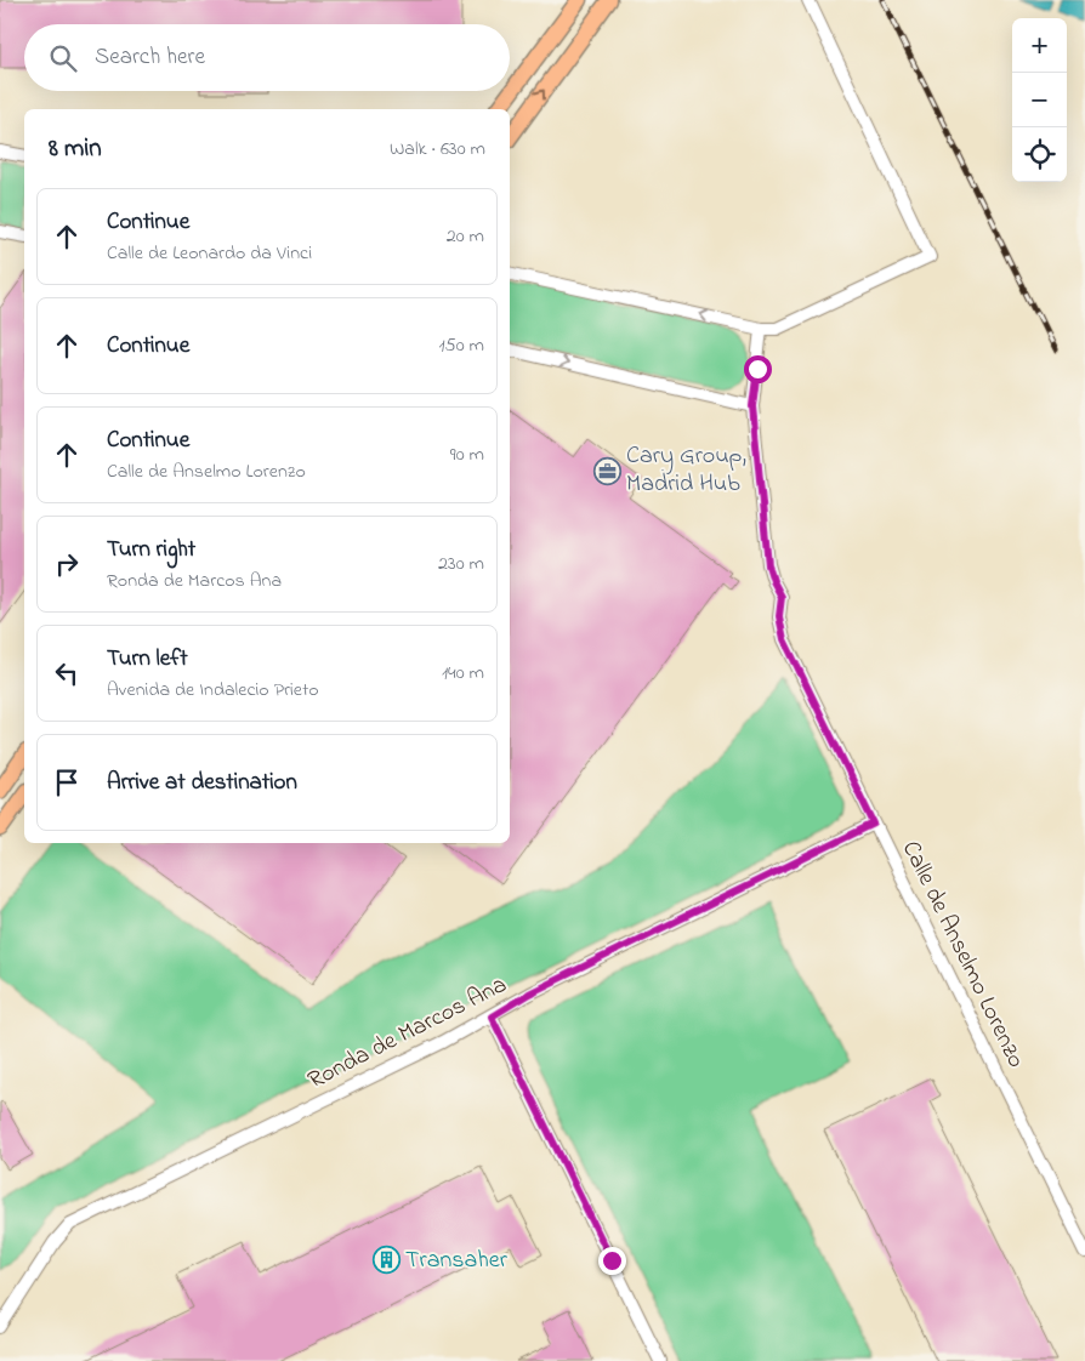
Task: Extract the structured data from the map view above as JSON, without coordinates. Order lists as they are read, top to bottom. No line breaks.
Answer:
{"streets":{"street":["Calle de Anselmo Lorenzo","Ronda de Marcos Ana"]},"crossings":[["Calle de Anselmo Lorenzo","Ronda de Marcos Ana"]],"places":{"office":["Cary Group, Madrid Hub"],"building":["Transaher"]},"page":{"map_buttons":["+","−"],"search":"Search here","heading":["8 min","Walk · 630 m"],"list":[["Continue","Calle de Leonardo da Vinci","20 m"],["Continue","150 m"],["Continue","Calle de Anselmo Lorenzo","90 m"],["Turn right","Ronda de Marcos Ana","230 m"],["Turn left","Avenida de Indalecio Prieto","140 m"],"Arrive at destination"]}}
